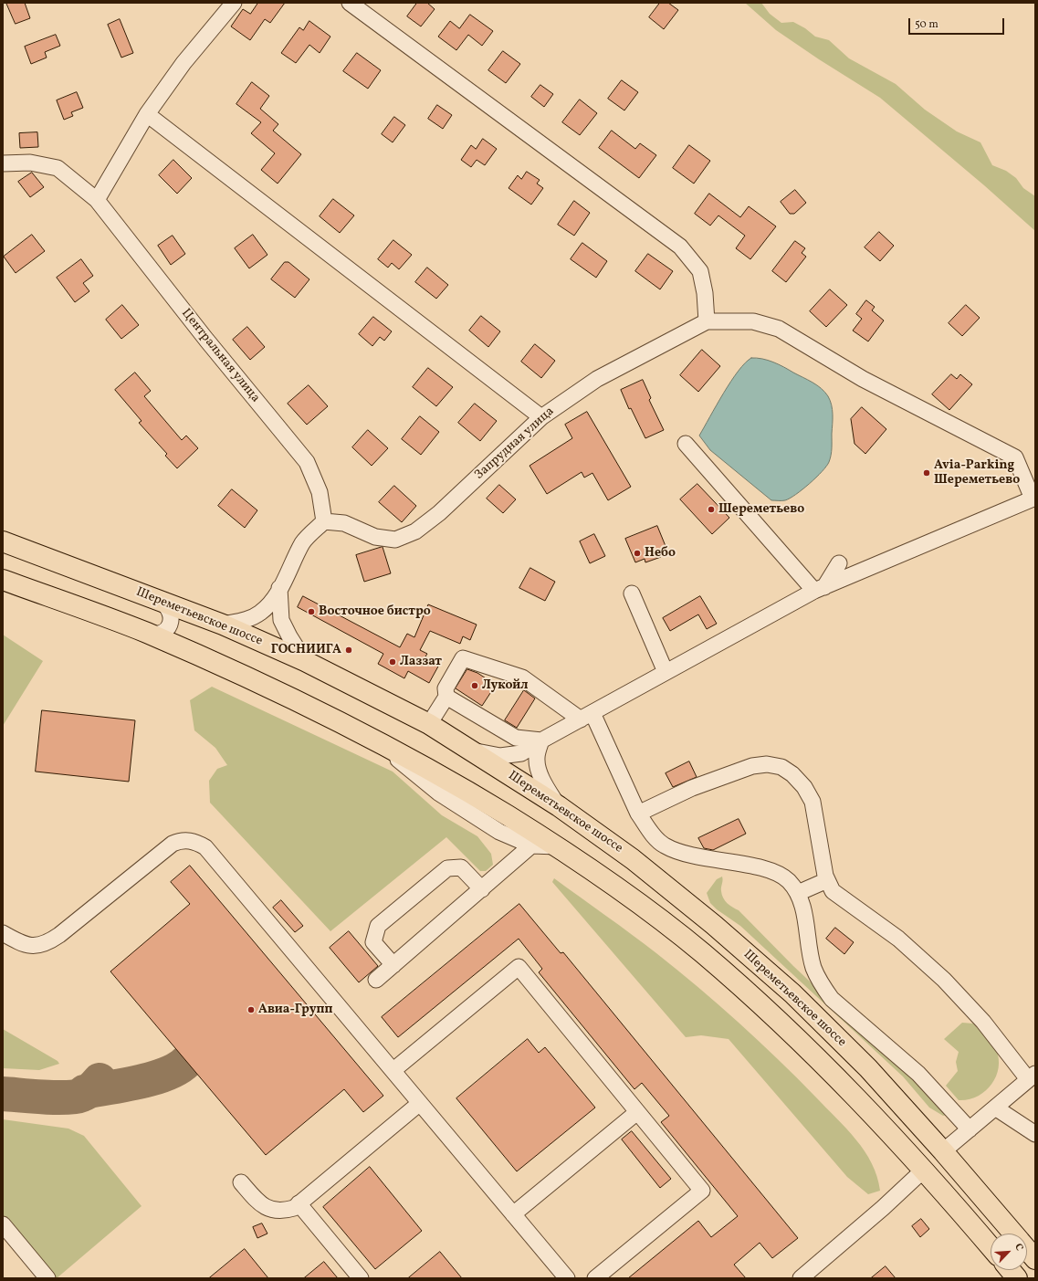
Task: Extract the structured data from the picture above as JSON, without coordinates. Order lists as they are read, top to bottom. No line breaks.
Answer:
{"streets":{"main road":["Шереметьевское шоссе"],"street":["Центральная улица","Запрудная улица"]},"crossings":[["Центральная улица","Запрудная улица"]],"places":["Avia-Parking Шереметьево","Шереметьево","Небо","Восточное бистро","ГОСНИИГА","Лаззат","Лукойл","Авиа-Групп"],"scale_bar":"50 m","north":"top right"}
